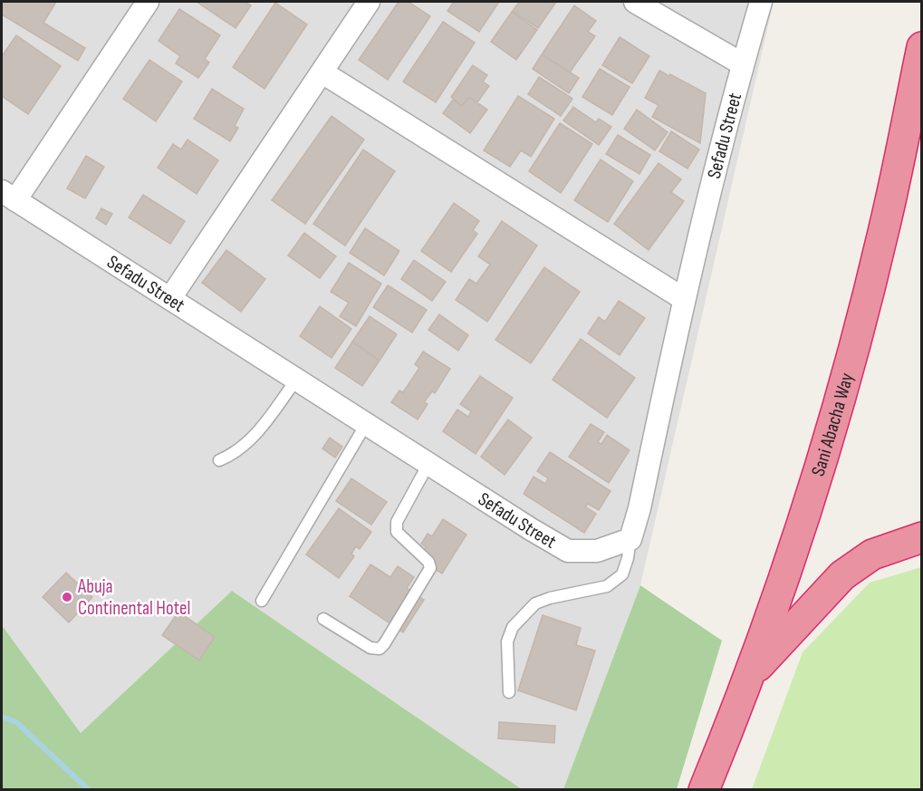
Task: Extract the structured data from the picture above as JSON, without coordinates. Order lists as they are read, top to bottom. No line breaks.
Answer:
{"streets":{"highway":["Sani Abacha Way"],"street":["Sefadu Street"]},"places":["Abuja Continental Hotel"]}
